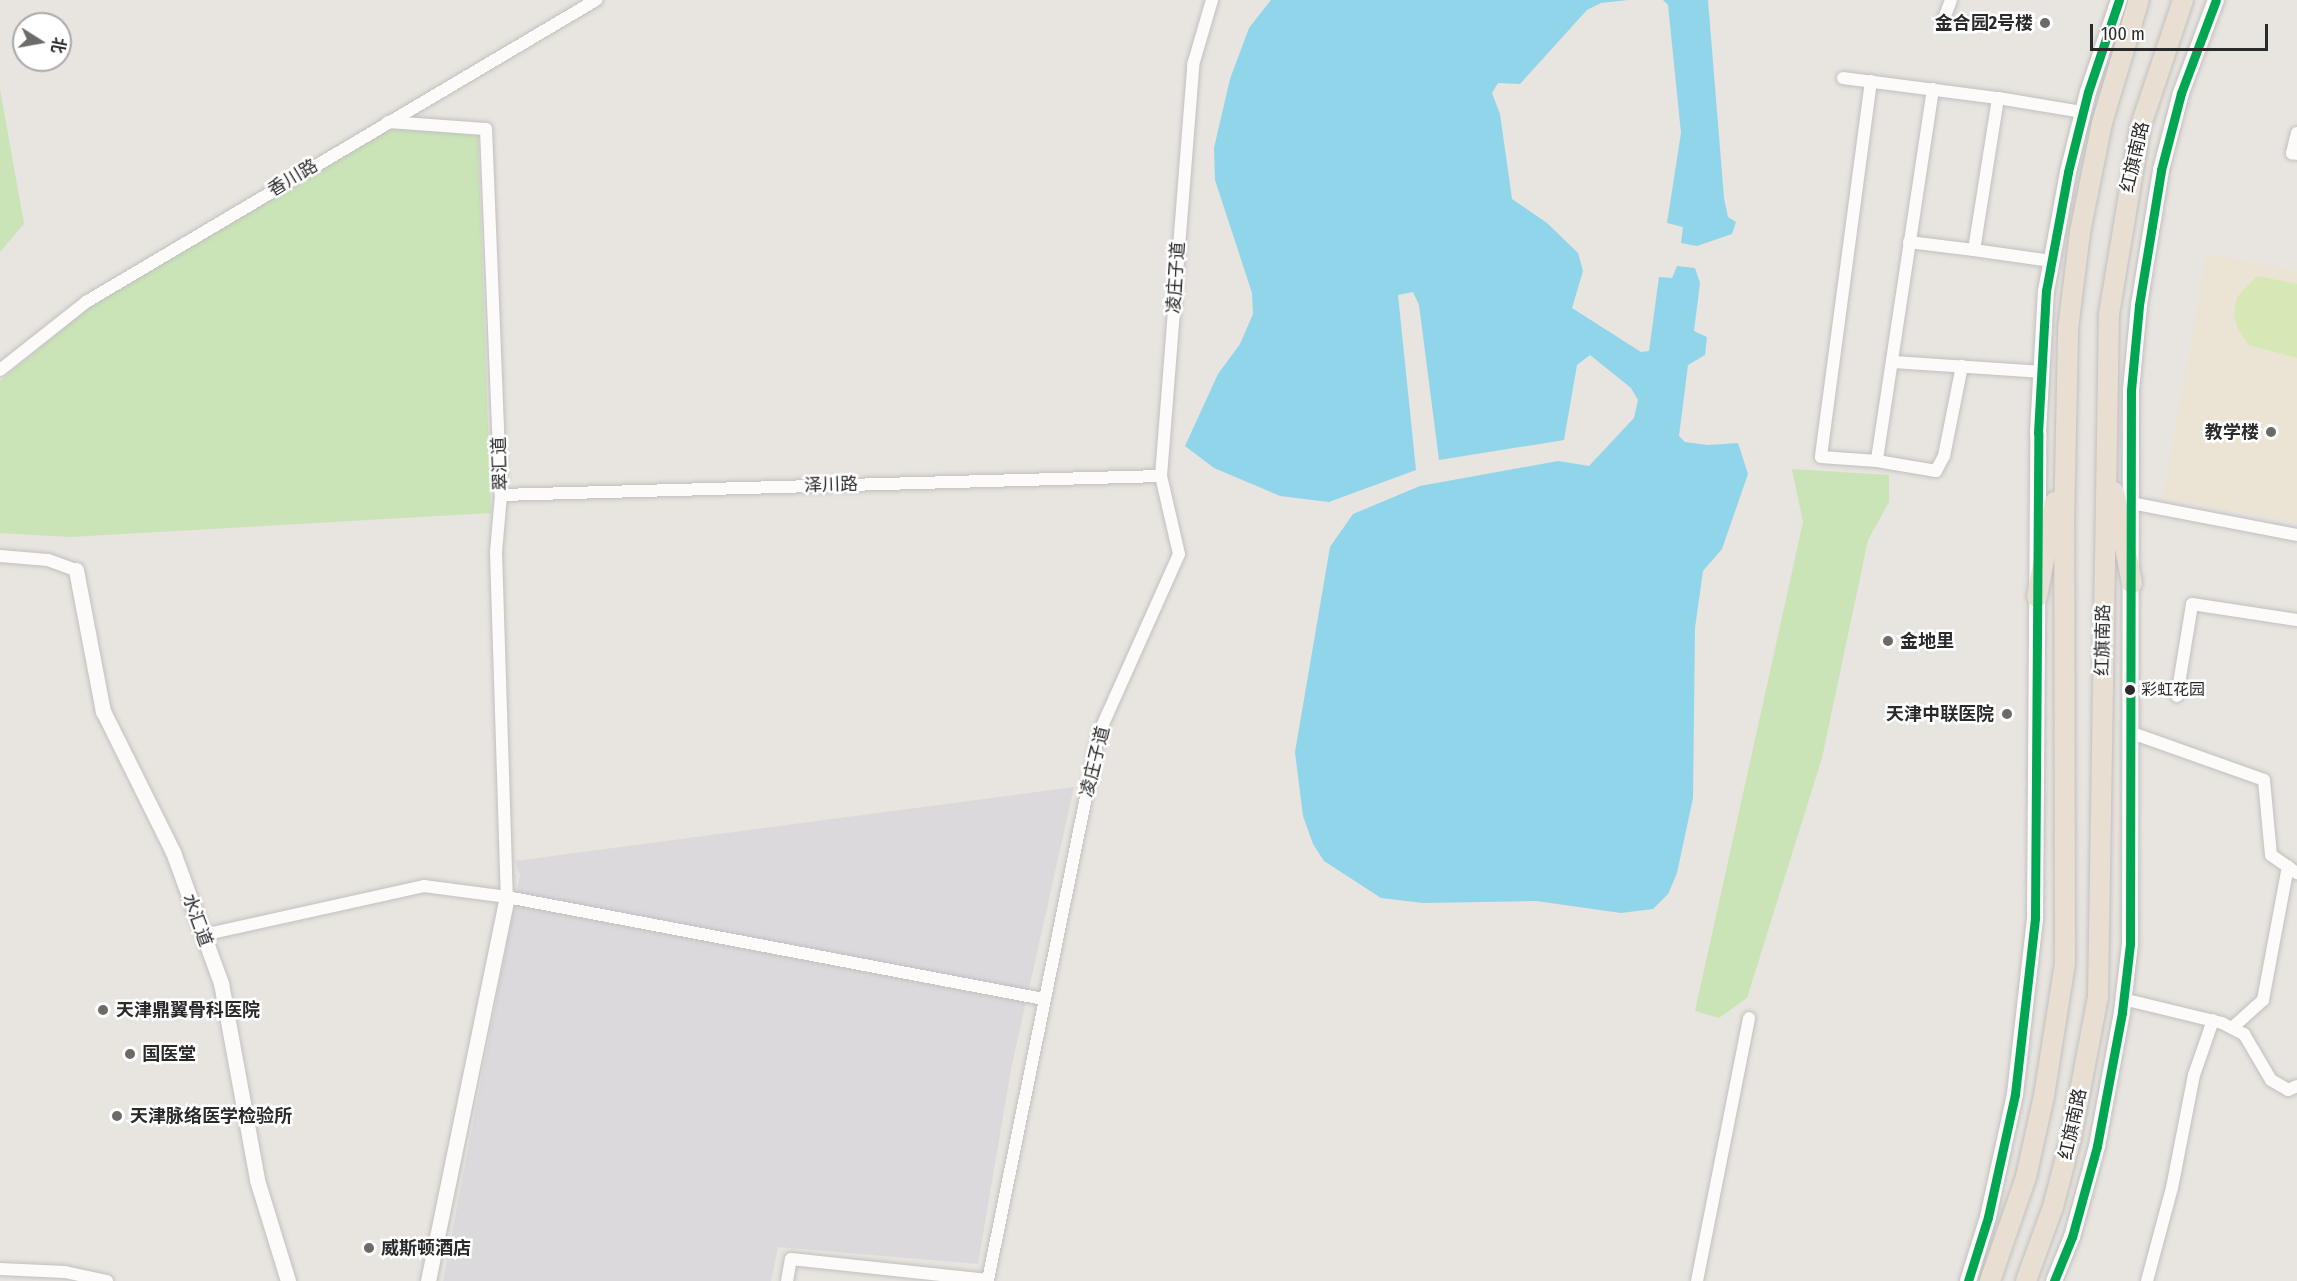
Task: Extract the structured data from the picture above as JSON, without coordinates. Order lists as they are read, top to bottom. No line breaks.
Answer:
{"streets":{"highway":["红旗南路"],"street":["香川路","凌庄子道","翠汇道","泽川路","水汇道"]},"crossings":[["香川路","翠汇道"],["凌庄子道","泽川路"],["翠汇道","泽川路"]],"places":["金合园2号楼","教学楼","金地里","彩虹花园","天津中联医院","天津鼎翼骨科医院","国医堂","天津脉络医学检验所","威斯顿酒店"],"scale_bar":"100 m","north":"right"}
